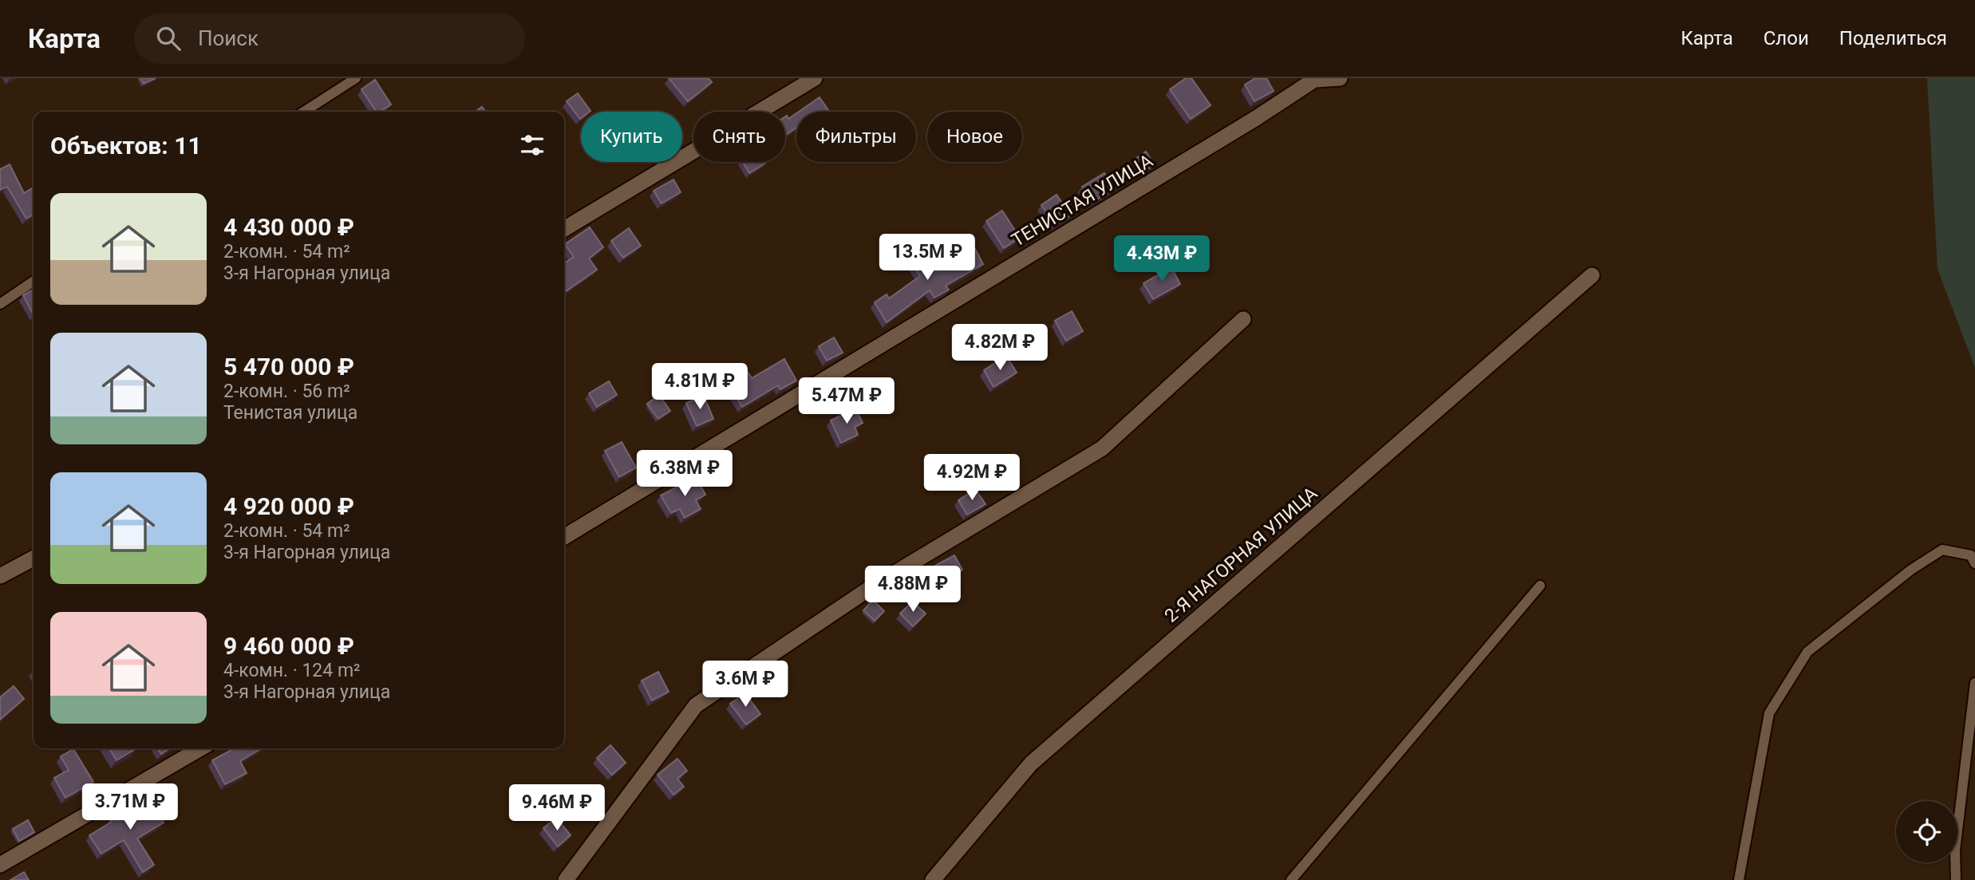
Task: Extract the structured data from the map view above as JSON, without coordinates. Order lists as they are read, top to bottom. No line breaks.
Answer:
{"streets":{"street":["ТЕНИСТАЯ УЛИЦА","2-Я НАГОРНАЯ УЛИЦА"]},"page":{"header":"Карта","search":"Поиск","nav":["Карта","Слои","Поделиться"],"chip":["Купить","Снять","Фильтры","Новое"],"heading":"Объектов: 11","list":[{"name":"4 430 000 ₽","note":"2-комн. · 54 m² · 3-я Нагорная улица"},{"name":"5 470 000 ₽","note":"2-комн. · 56 m² · Тенистая улица"},{"name":"4 920 000 ₽","note":"2-комн. · 54 m² · 3-я Нагорная улица"},{"name":"9 460 000 ₽","note":"4-комн. · 124 m² · 3-я Нагорная улица"}],"price":["13.5M ₽","4.43M ₽","4.82M ₽","4.81M ₽","5.47M ₽","6.38M ₽","4.92M ₽","4.88M ₽","3.6M ₽","3.71M ₽","9.46M ₽"]}}
